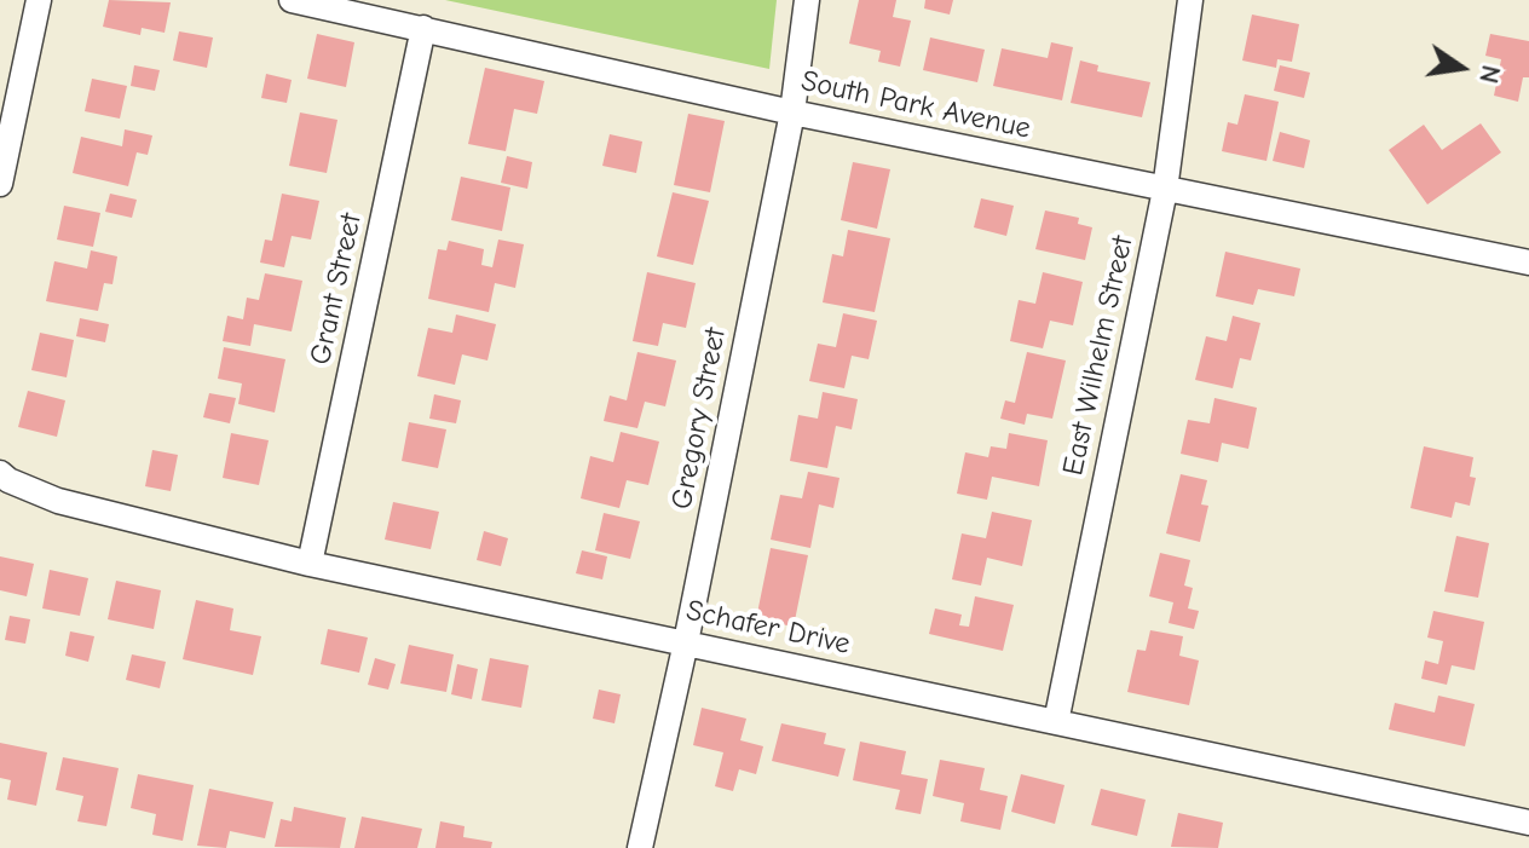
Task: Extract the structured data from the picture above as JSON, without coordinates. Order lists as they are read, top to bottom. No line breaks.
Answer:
{"streets":{"street":["South Park Avenue","Grant Street","East Wilhelm Street","Gregory Street","Schafer Drive"]},"crossings":[["South Park Avenue","Grant Street"],["South Park Avenue","East Wilhelm Street"],["South Park Avenue","Gregory Street"],["Grant Street","Schafer Drive"],["East Wilhelm Street","Schafer Drive"],["Gregory Street","Schafer Drive"]],"north":"right"}
